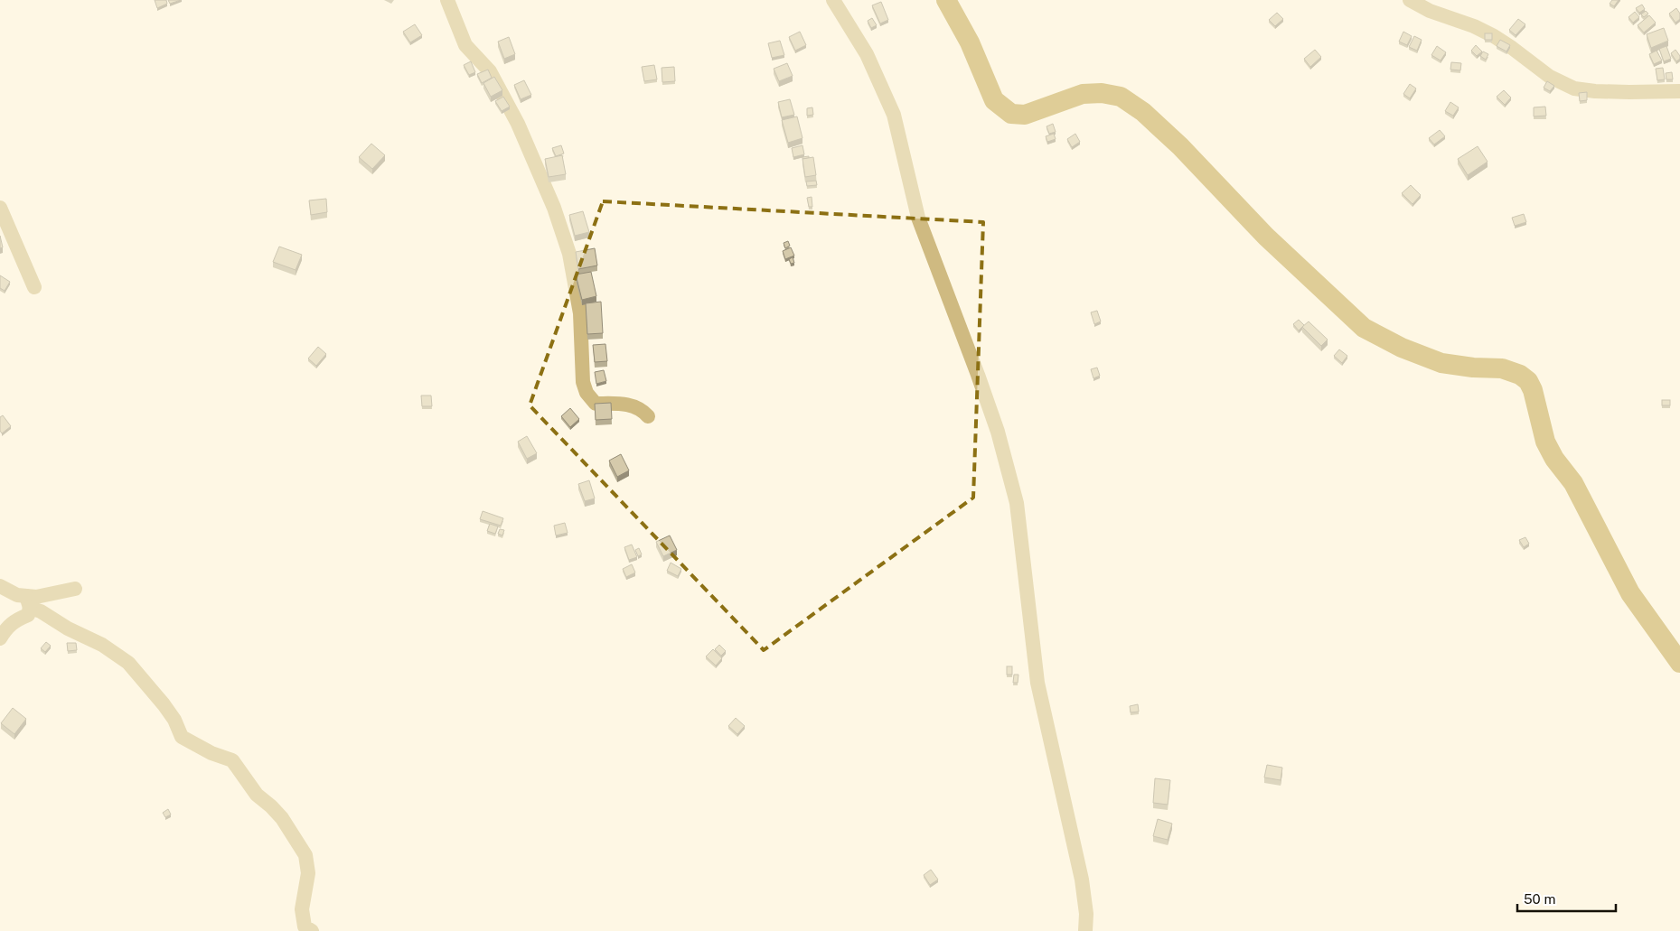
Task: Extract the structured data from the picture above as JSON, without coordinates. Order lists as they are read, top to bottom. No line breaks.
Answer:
{"scale_bar":"50 m"}
